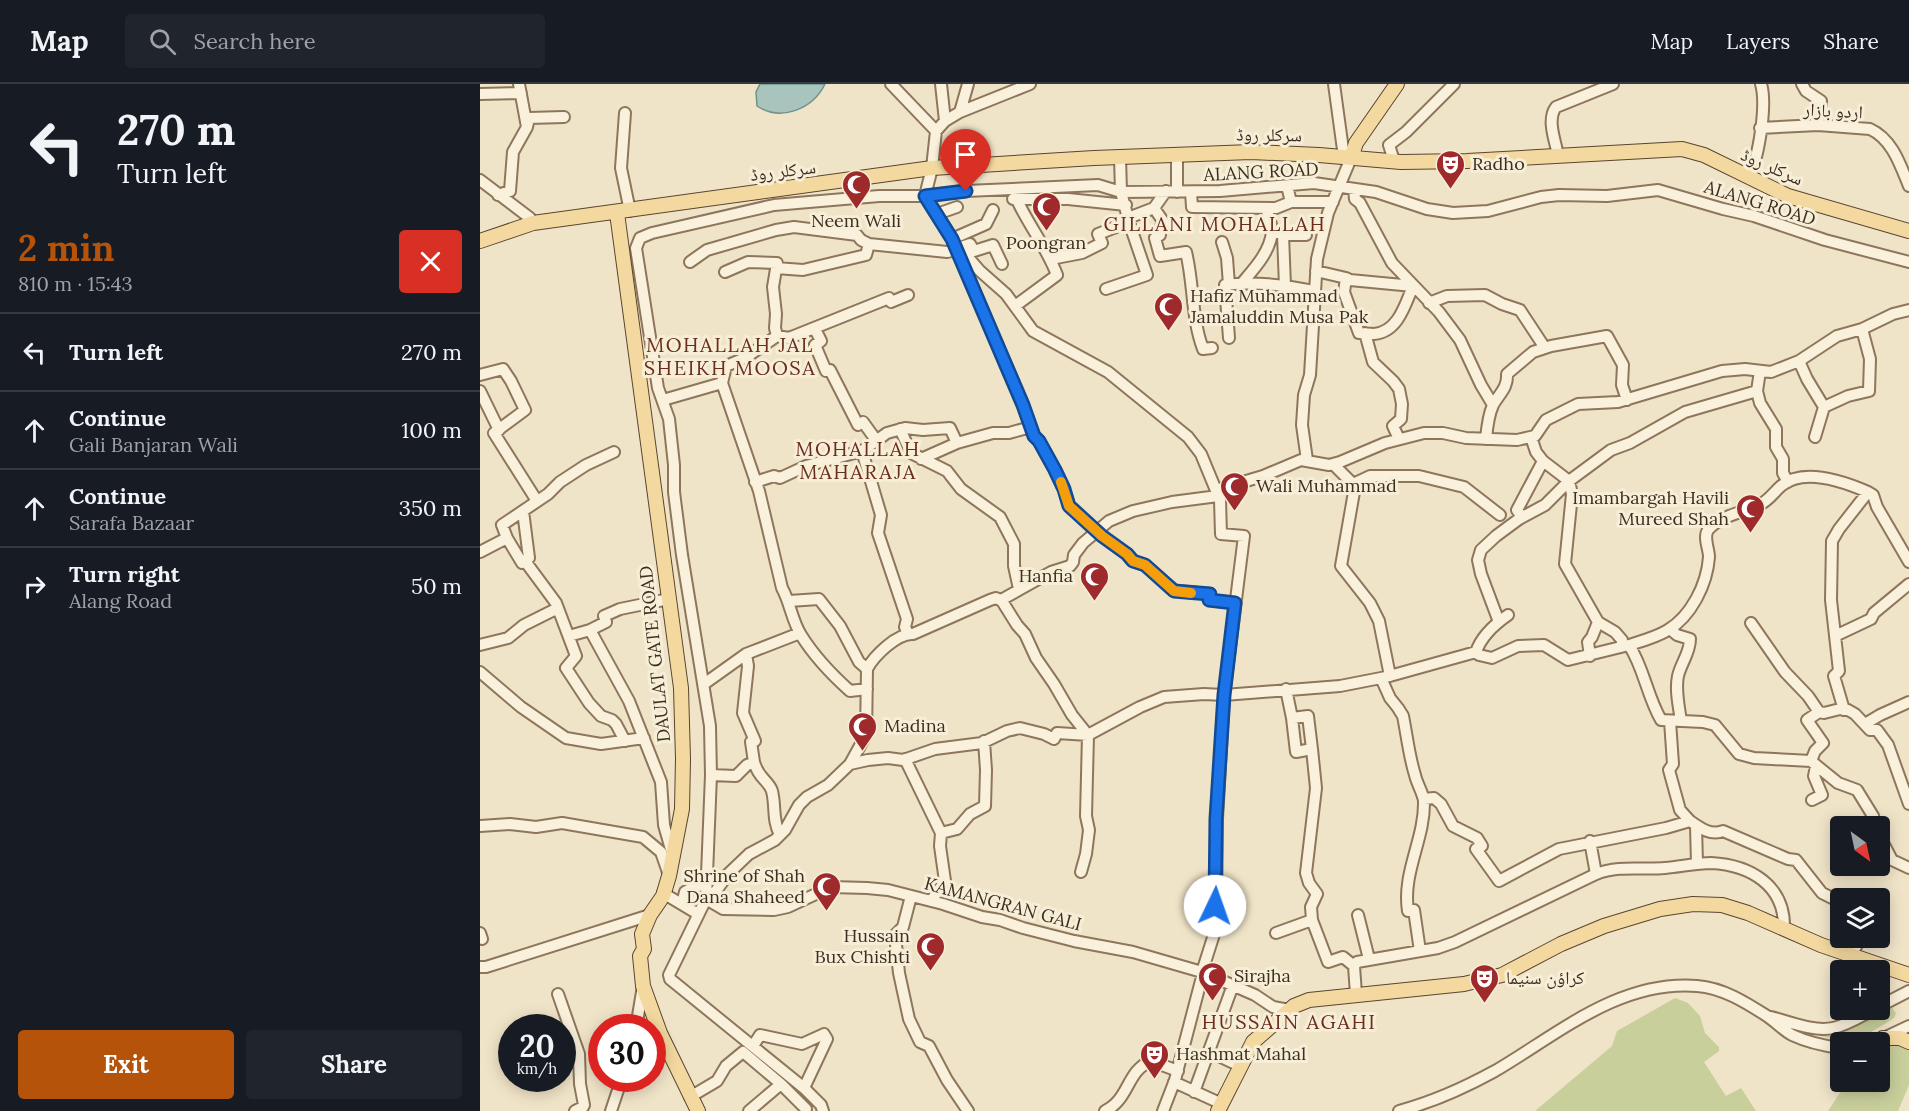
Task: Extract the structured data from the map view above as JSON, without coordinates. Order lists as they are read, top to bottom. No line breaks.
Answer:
{"streets":{"main road":["سرکلر روڈ","DAULAT GATE ROAD"],"street":["اردو بازار","ALANG ROAD","KAMANGRAN GALI"]},"crossings":[["سرکلر روڈ","DAULAT GATE ROAD"]],"districts":["GILLANI MOHALLAH","MOHALLAH JAL SHEIKH MOOSA","MOHALLAH MAHARAJA","HUSSAIN AGAHI"],"places":{"theatre":["Radho","کراؤن سنیما","Hashmat Mahal"],"mosque":["Neem Wali","Poongran","Hafiz Muhammad Jamaluddin Musa Pak","Wali Muhammad","Imambargah Havili Mureed Shah","Hanfia","Madina","Shrine of Shah Dana Shaheed","Hussain Bux Chishti","Sirajha"]},"north":"bottom right","page":{"header":"Map","search":"Search here","nav":["Map","Layers","Share"],"turn":["270 m","Turn left"],"heading":["2 min","810 m · 15:43"],"list":[{"name":"Turn left","value":"270 m"},{"name":"Continue","note":"Gali Banjaran Wali","value":"100 m"},{"name":"Continue","note":"Sarafa Bazaar","value":"350 m"},{"name":"Turn right","note":"Alang Road","value":"50 m"}],"map_buttons":["+","−"],"speed":"20 km/h","limit":"30","buttons":["Exit","Share"]}}
